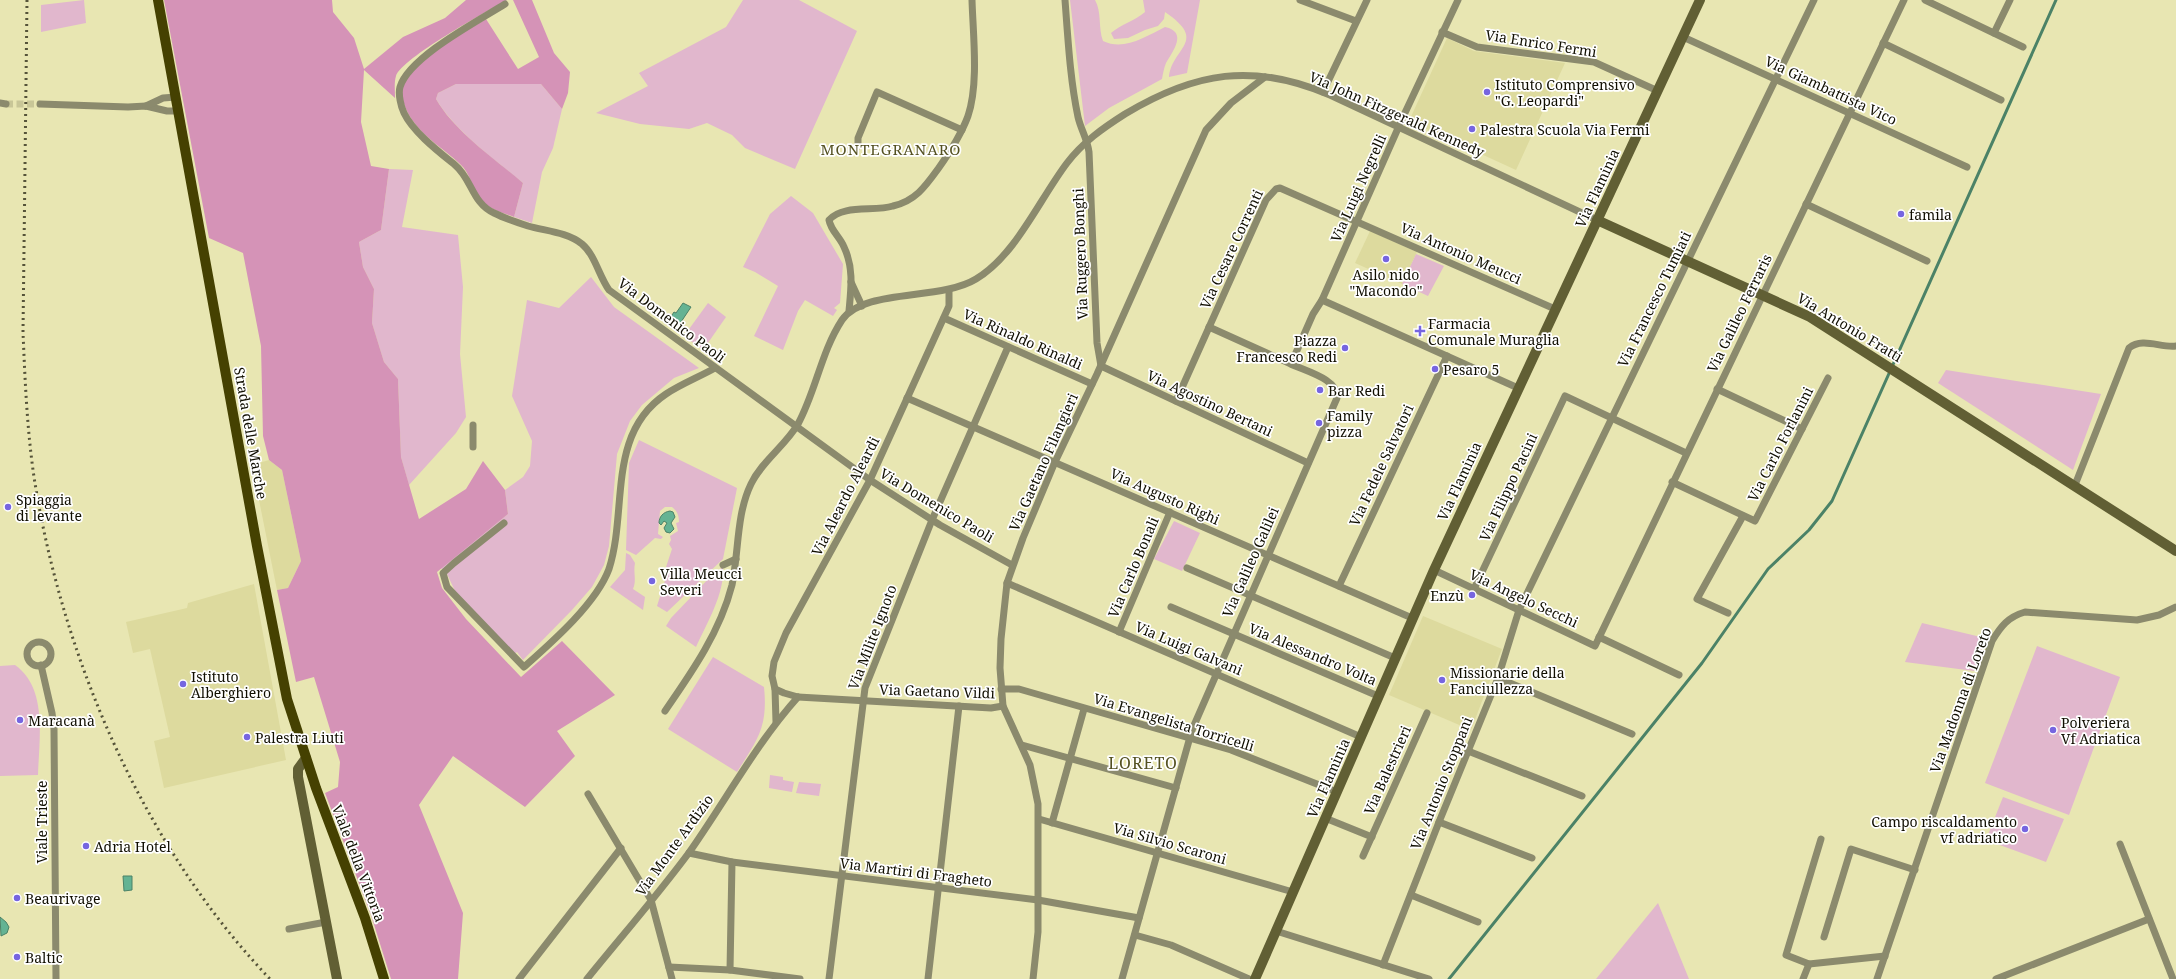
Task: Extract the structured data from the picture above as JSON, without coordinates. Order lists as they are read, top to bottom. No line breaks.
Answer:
{"streets":{"main road":["Strada delle Marche","Viale della Vittoria"],"street":["Via Enrico Fermi","Via Giambattista Vico","Via John Fitzgerald Kennedy","Via Luigi Negrelli","Via Flaminia","Via Cesare Correnti","Via Antonio Meucci","Via Ruggero Bonghi","Via Francesco Tumiati","Via Galileo Ferraris","Via Domenico Paoli","Via Antonio Fratti","Via Rinaldo Rinaldi","Via Agostino Bertani","Via Carlo Forlanini","Via Gaetano Filangieri","Via Fedele Salvatori","Via Filippo Pacini","Via Aleardo Aleardi","Via Augusto Righi","Via Galileo Galilei","Via Carlo Bonali","Via Angelo Secchi","Via Milite Ignoto","Via Luigi Galvani","Via Alessandro Volta","Via Gaetano Vildi","Via Madonna di Loreto","Via Evangelista Torricelli","Via Balestrieri","Via Antonio Stoppani","Viale Trieste","Via Silvio Scaroni","Via Monte Ardizio","Via Martiri di Fragheto"]},"crossings":[["Via Enrico Fermi","Via Luigi Negrelli"],["Via Enrico Fermi","Via Flaminia"],["Via Giambattista Vico","Via Flaminia"],["Via Giambattista Vico","Via Francesco Tumiati"],["Via Giambattista Vico","Via Galileo Ferraris"],["Via John Fitzgerald Kennedy","Via Luigi Negrelli"],["Via John Fitzgerald Kennedy","Via Flaminia"],["Via John Fitzgerald Kennedy","Via Ruggero Bonghi"],["Via John Fitzgerald Kennedy","Via Antonio Fratti"],["Via John Fitzgerald Kennedy","Via Gaetano Filangieri"],["Via John Fitzgerald Kennedy","Via Aleardo Aleardi"],["Via Luigi Negrelli","Via Cesare Correnti"],["Via Luigi Negrelli","Via Antonio Meucci"],["Via Flaminia","Via Antonio Meucci"],["Via Flaminia","Via Antonio Fratti"],["Via Flaminia","Via Augusto Righi"],["Via Flaminia","Via Angelo Secchi"],["Via Flaminia","Via Luigi Galvani"],["Via Flaminia","Via Alessandro Volta"],["Via Flaminia","Via Evangelista Torricelli"],["Via Flaminia","Via Balestrieri"],["Via Flaminia","Via Silvio Scaroni"],["Via Cesare Correnti","Via Antonio Meucci"],["Via Cesare Correnti","Via Agostino Bertani"],["Via Ruggero Bonghi","Via Agostino Bertani"],["Via Ruggero Bonghi","Via Gaetano Filangieri"],["Via Francesco Tumiati","Via Antonio Fratti"],["Via Francesco Tumiati","Via Filippo Pacini"],["Via Francesco Tumiati","Via Angelo Secchi"],["Via Francesco Tumiati","Via Antonio Stoppani"],["Via Galileo Ferraris","Via Antonio Fratti"],["Via Galileo Ferraris","Via Angelo Secchi"],["Via Domenico Paoli","Via Gaetano Filangieri"],["Via Domenico Paoli","Via Aleardo Aleardi"],["Via Domenico Paoli","Via Milite Ignoto"],["Via Rinaldo Rinaldi","Via Gaetano Filangieri"],["Via Rinaldo Rinaldi","Via Aleardo Aleardi"],["Via Rinaldo Rinaldi","Via Milite Ignoto"],["Via Agostino Bertani","Via Gaetano Filangieri"],["Via Agostino Bertani","Via Galileo Galilei"],["Strada delle Marche","Viale della Vittoria"],["Via Gaetano Filangieri","Via Augusto Righi"],["Via Gaetano Filangieri","Via Luigi Galvani"],["Via Gaetano Filangieri","Via Gaetano Vildi"],["Via Gaetano Filangieri","Via Evangelista Torricelli"],["Via Gaetano Filangieri","Via Silvio Scaroni"],["Via Gaetano Filangieri","Via Martiri di Fragheto"],["Via Fedele Salvatori","Via Augusto Righi"],["Via Filippo Pacini","Via Angelo Secchi"],["Via Aleardo Aleardi","Via Augusto Righi"],["Via Augusto Righi","Via Galileo Galilei"],["Via Augusto Righi","Via Carlo Bonali"],["Via Augusto Righi","Via Milite Ignoto"],["Via Galileo Galilei","Via Luigi Galvani"],["Via Galileo Galilei","Via Alessandro Volta"],["Via Galileo Galilei","Via Evangelista Torricelli"],["Via Galileo Galilei","Via Silvio Scaroni"],["Via Galileo Galilei","Via Martiri di Fragheto"],["Via Carlo Bonali","Via Luigi Galvani"],["Via Angelo Secchi","Via Antonio Stoppani"],["Via Milite Ignoto","Via Gaetano Vildi"],["Via Milite Ignoto","Via Martiri di Fragheto"],["Via Gaetano Vildi","Via Monte Ardizio"],["Via Monte Ardizio","Via Martiri di Fragheto"]],"districts":["MONTEGRANARO","LORETO"],"places":{"other":["Istituto Comprensivo \"G. Leopardi\"","Palestra Scuola Via Fermi","famila","Asilo nido \"Macondo\"","Piazza Francesco Redi","Pesaro 5","Bar Redi","Family pizza","Spiaggia di levante","Villa Meucci Severi","Enzù","Missionarie della Fanciullezza","Istituto Alberghiero","Maracanà","Polveriera Vf Adriatica","Palestra Liuti","Campo riscaldamento vf adriatico","Adria Hotel","Beaurivage","Baltic"],"health":["Farmacia Comunale Muraglia"]}}
